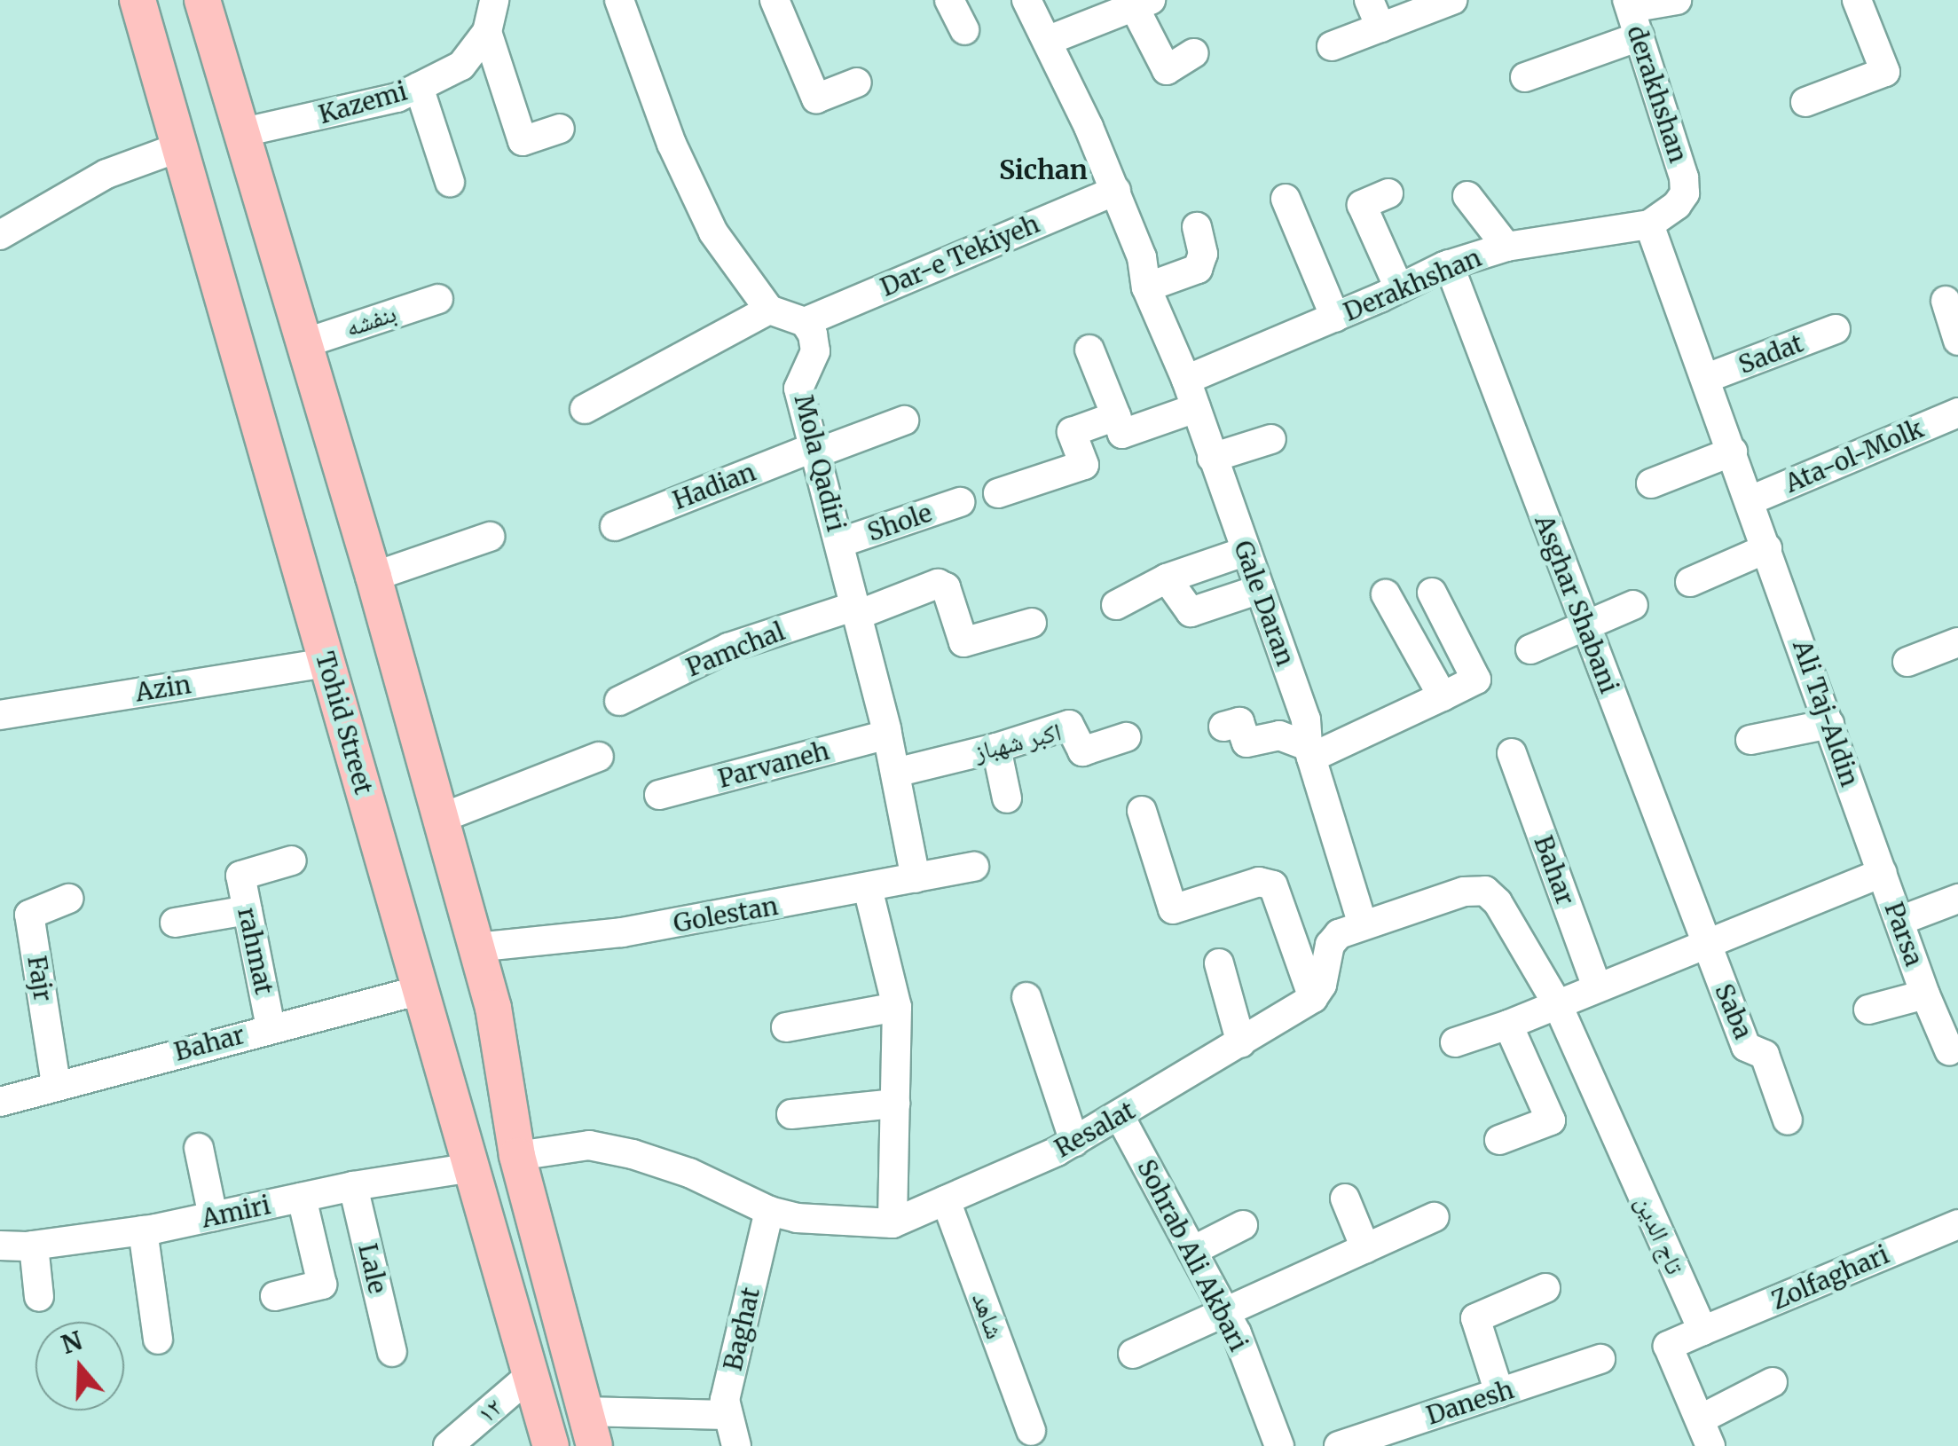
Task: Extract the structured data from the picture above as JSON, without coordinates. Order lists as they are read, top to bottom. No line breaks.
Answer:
{"streets":{"main road":["Tohid Street"],"street":["derakhshan","Kazemi","Dar-e Tekiyeh","Derakhshan","بنفشه","Sadat","Ata-ol-Molk","Mola Qadiri","Hadian","Shole","Gale Daran","Asghar Shabani","Pamchal","Azin","Ali Taj-Aldin","اکبر شهباز","Parvaneh","Bahar","Golestan","Parsa","rahmat","Fajr","Saba","Resalat","Amiri","تاج الدین","Sohrab Ali Akbari","Lale","Zolfaghari","شاهد","Baghat","Danesh","۱۲"]},"crossings":[["derakhshan","Derakhshan"],["derakhshan","Ali Taj-Aldin"],["Dar-e Tekiyeh","Mola Qadiri"],["Dar-e Tekiyeh","Gale Daran"],["Derakhshan","Gale Daran"],["Derakhshan","Asghar Shabani"],["Derakhshan","Ali Taj-Aldin"],["Sadat","Ali Taj-Aldin"],["Ata-ol-Molk","Ali Taj-Aldin"],["Mola Qadiri","Hadian"],["Mola Qadiri","Shole"],["Mola Qadiri","Pamchal"],["Mola Qadiri","اکبر شهباز"],["Mola Qadiri","Parvaneh"],["Mola Qadiri","Golestan"],["Asghar Shabani","Saba"],["Azin","Tohid Street"],["Ali Taj-Aldin","Parsa"],["Tohid Street","Bahar"],["Tohid Street","Amiri"],["Tohid Street","۱۲"],["Bahar","rahmat"],["Bahar","Fajr"],["Resalat","Sohrab Ali Akbari"],["Resalat","شاهد"],["Resalat","Baghat"],["Amiri","Lale"],["تاج الدین","Zolfaghari"]],"districts":["Sichan"],"north":"top"}
